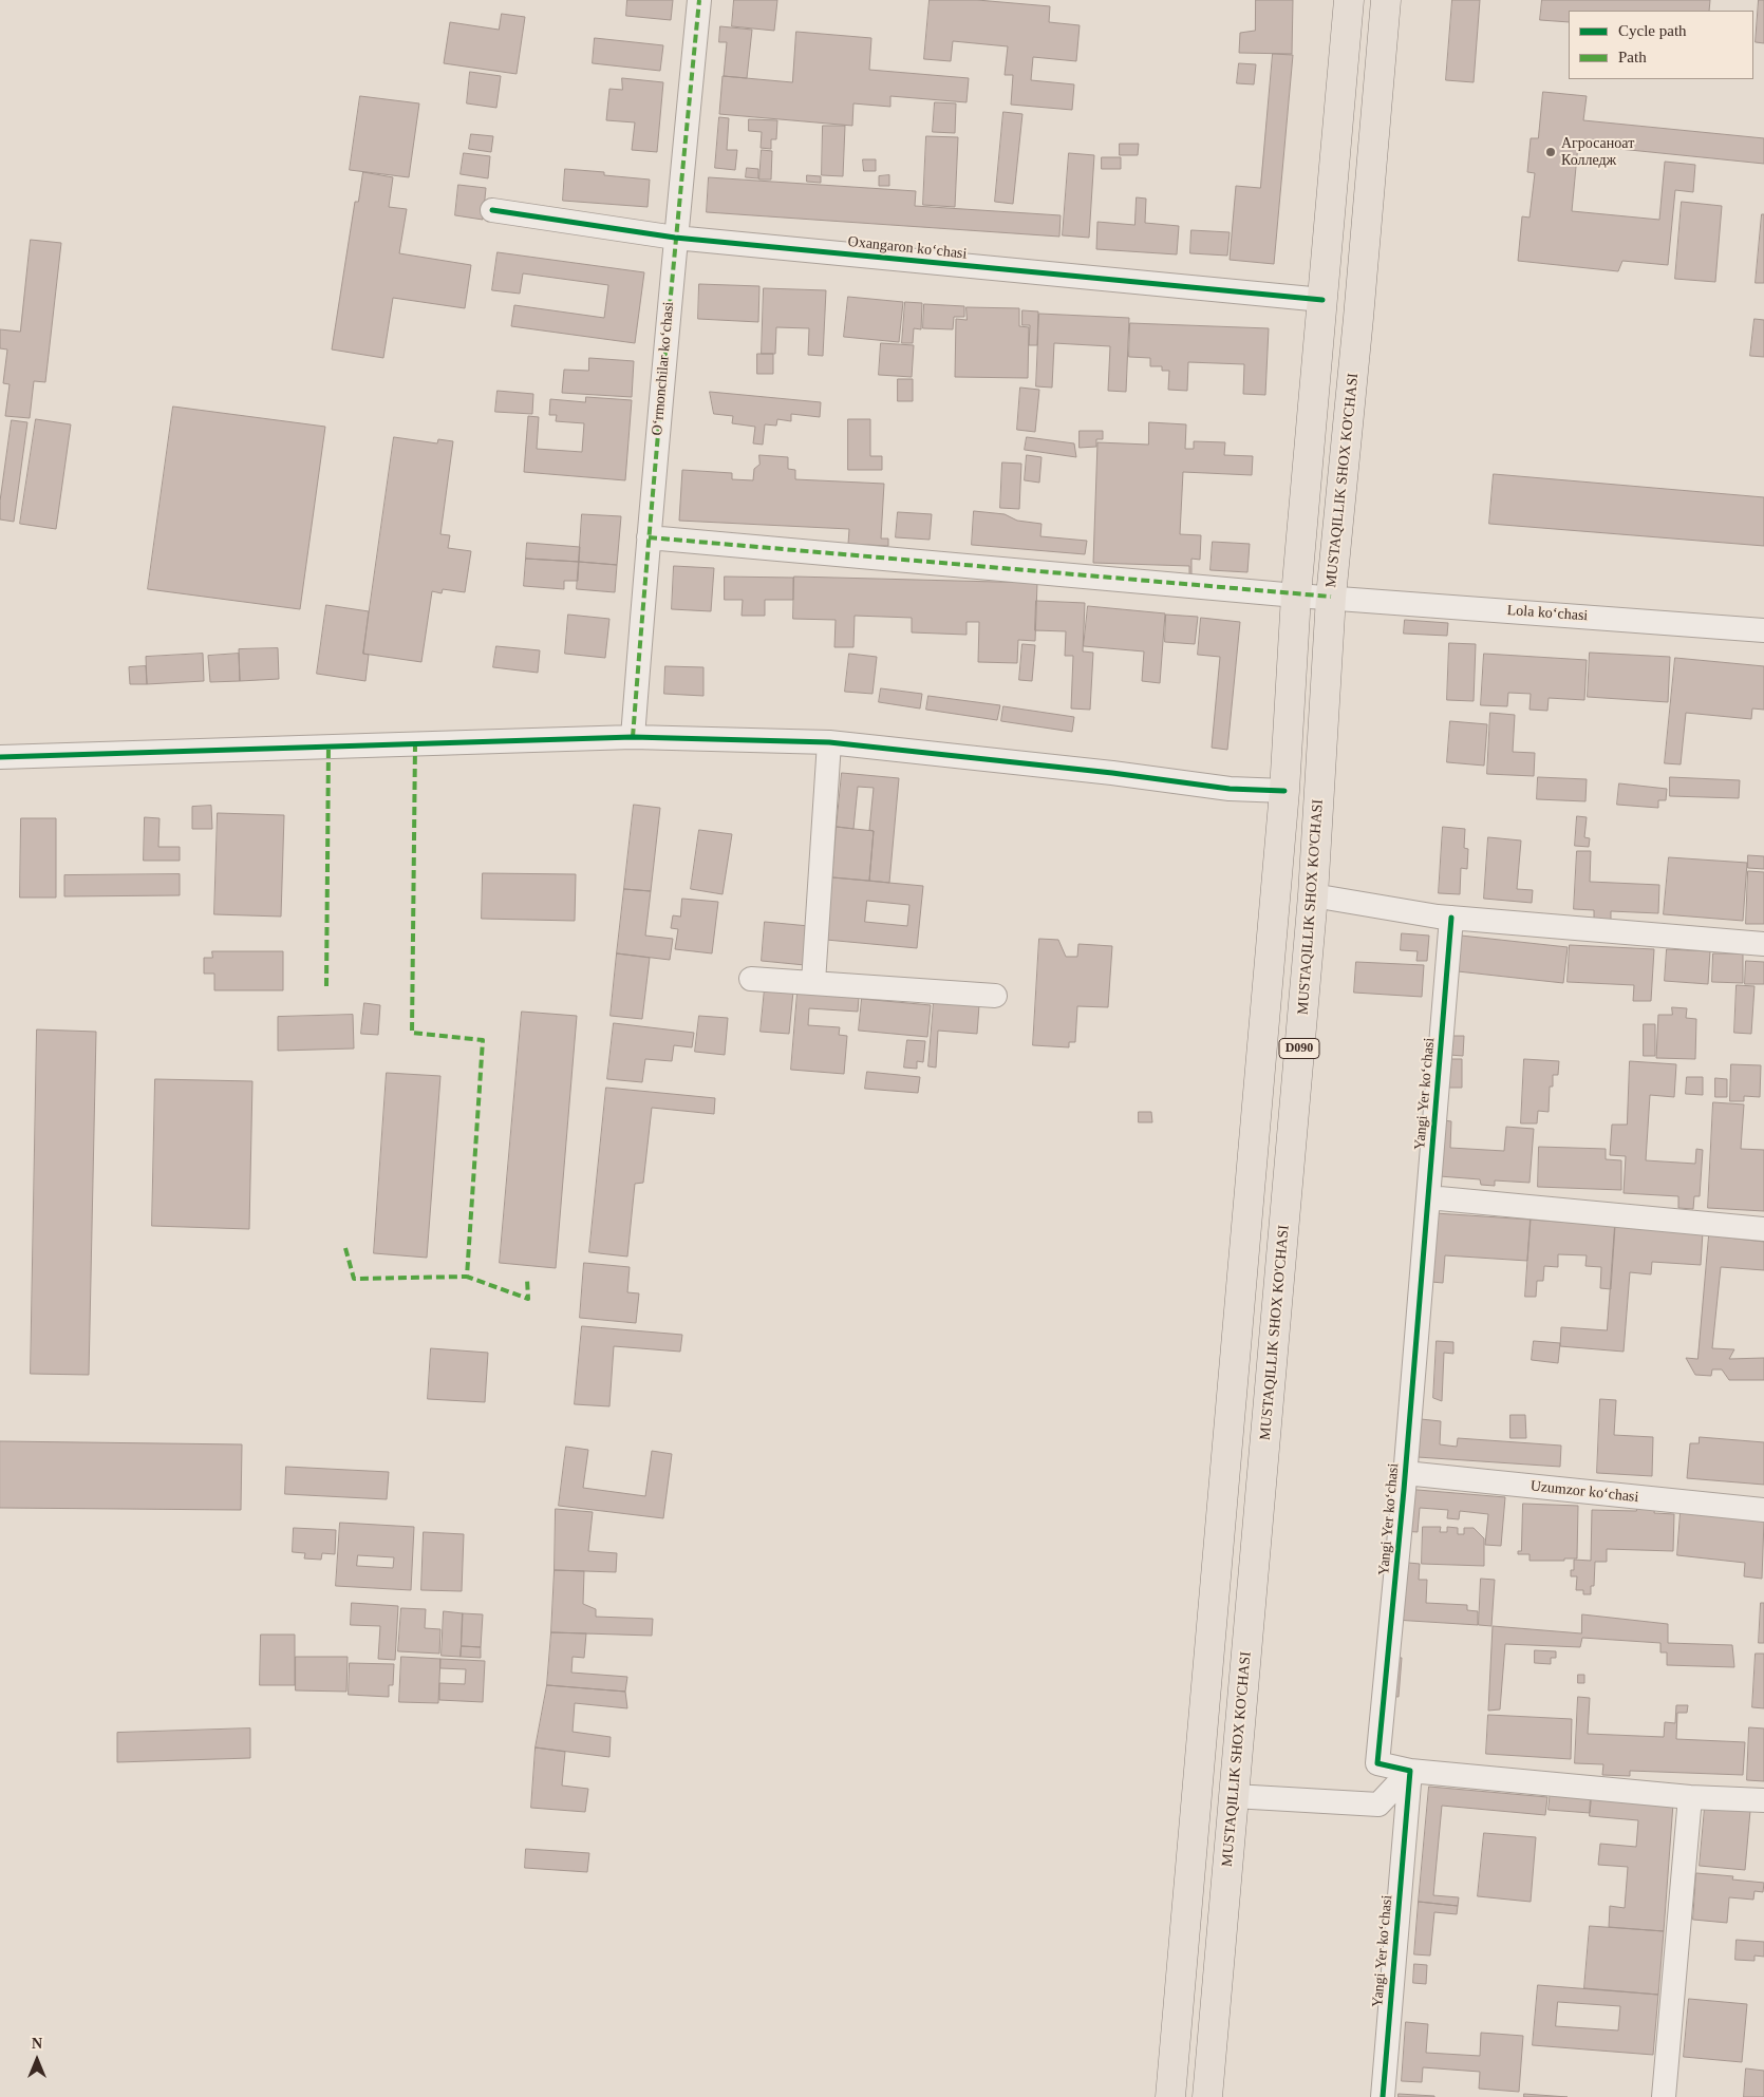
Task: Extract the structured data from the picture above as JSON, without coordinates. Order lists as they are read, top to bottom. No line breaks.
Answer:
{"streets":{"main road":["MUSTAQILLIK SHOX KO'CHASI","D090"],"street":["Oxangaron koʻchasi","Oʻrmonchilar koʻchasi","Lola koʻchasi","Yangi Yer koʻchasi","Uzumzor koʻchasi"]},"crossings":[["Oxangaron koʻchasi","Oʻrmonchilar koʻchasi"],["Oxangaron koʻchasi","D090"],["Oʻrmonchilar koʻchasi","Lola koʻchasi"],["MUSTAQILLIK SHOX KO'CHASI","Lola koʻchasi"],["Lola koʻchasi","D090"],["Yangi Yer koʻchasi","Uzumzor koʻchasi"]],"places":["Агросаноат Колледж"],"legend":["Cycle path","Path"],"north":"top"}
